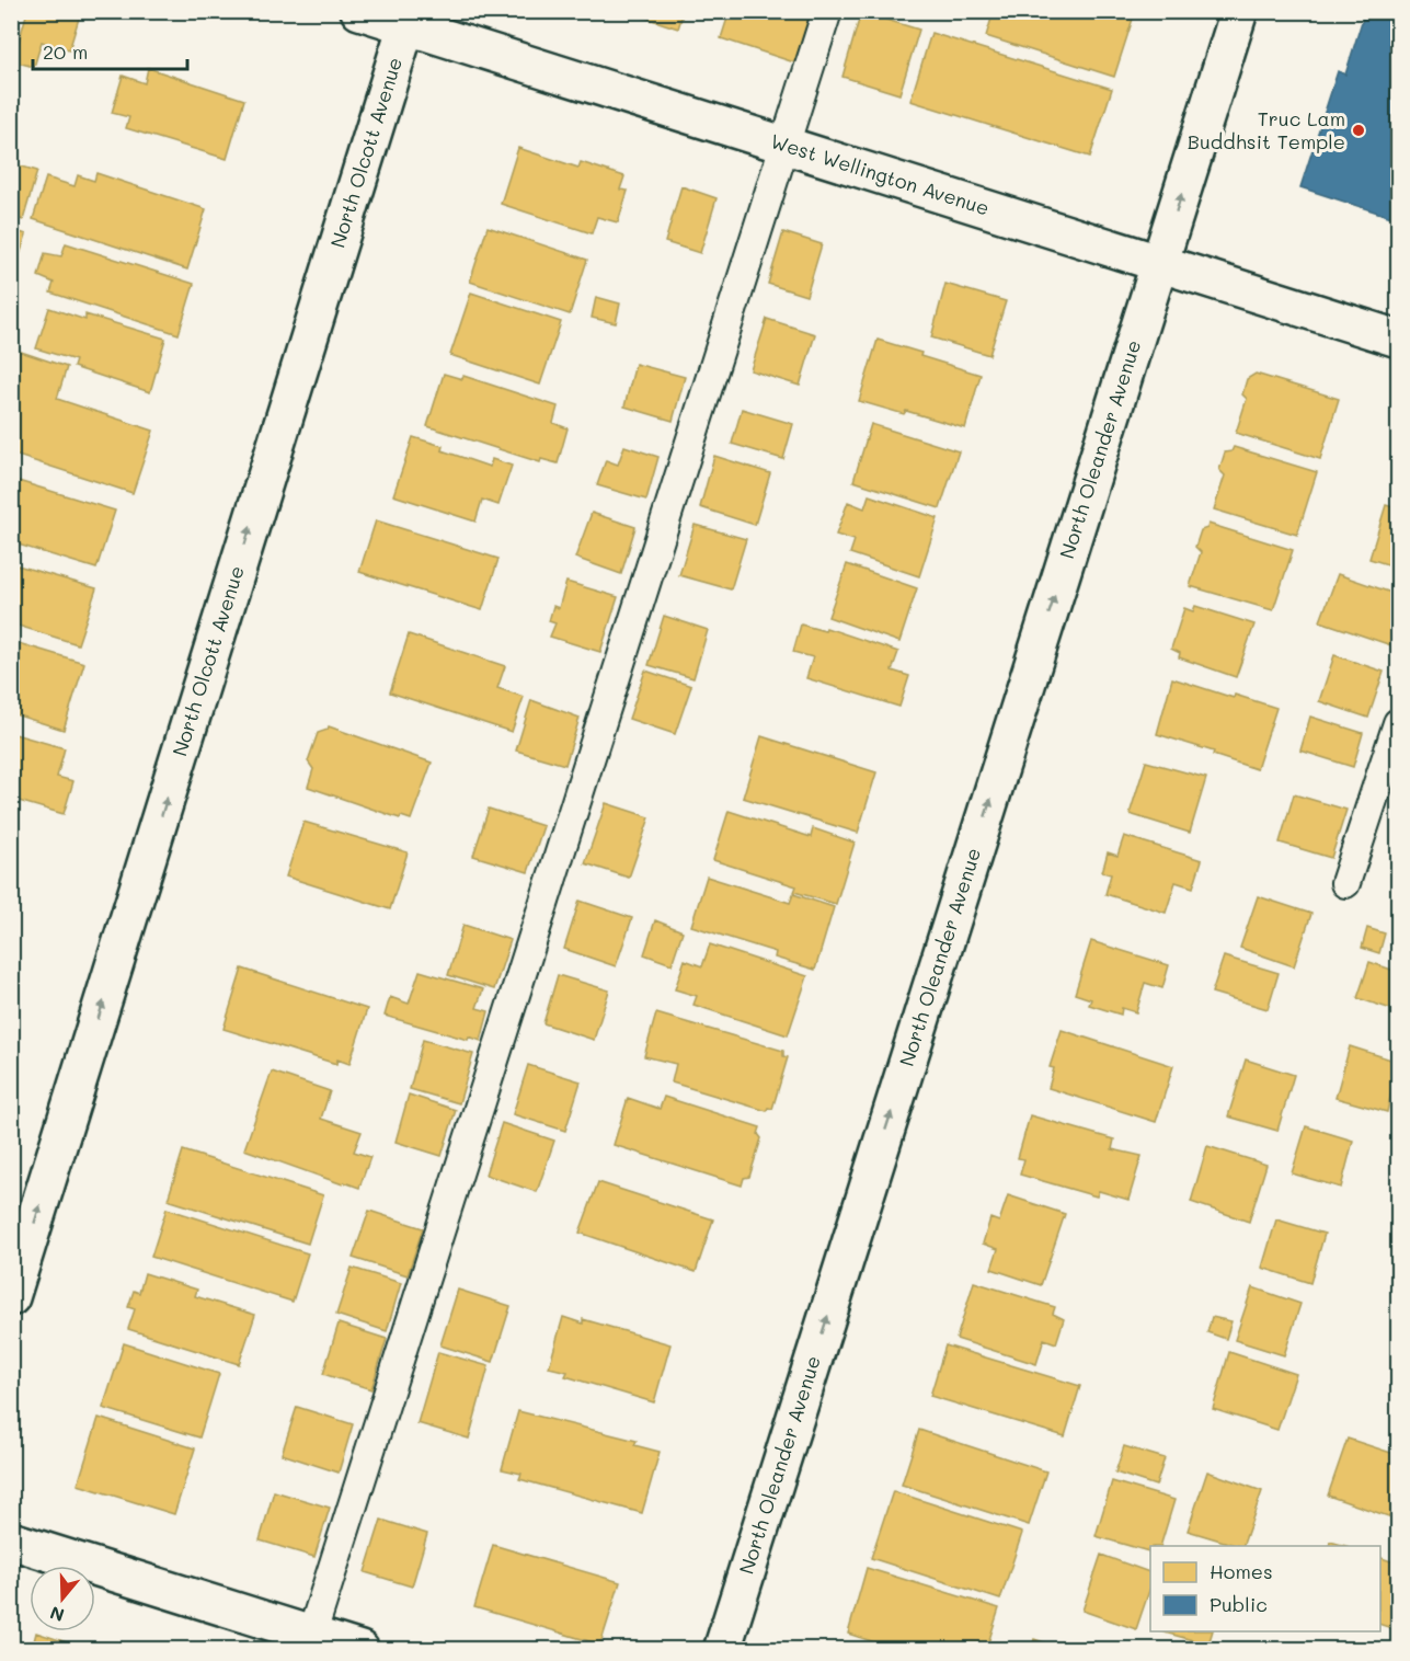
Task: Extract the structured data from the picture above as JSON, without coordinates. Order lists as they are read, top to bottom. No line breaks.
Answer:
{"streets":{"street":["North Olcott Avenue","West Wellington Avenue","North Oleander Avenue"]},"crossings":[["North Olcott Avenue","West Wellington Avenue"],["West Wellington Avenue","North Oleander Avenue"]],"one_way":["North Olcott Avenue","North Oleander Avenue"],"places":["Truc Lam Buddhsit Temple"],"legend":["Homes","Public"],"scale_bar":"20 m","north":"bottom"}
